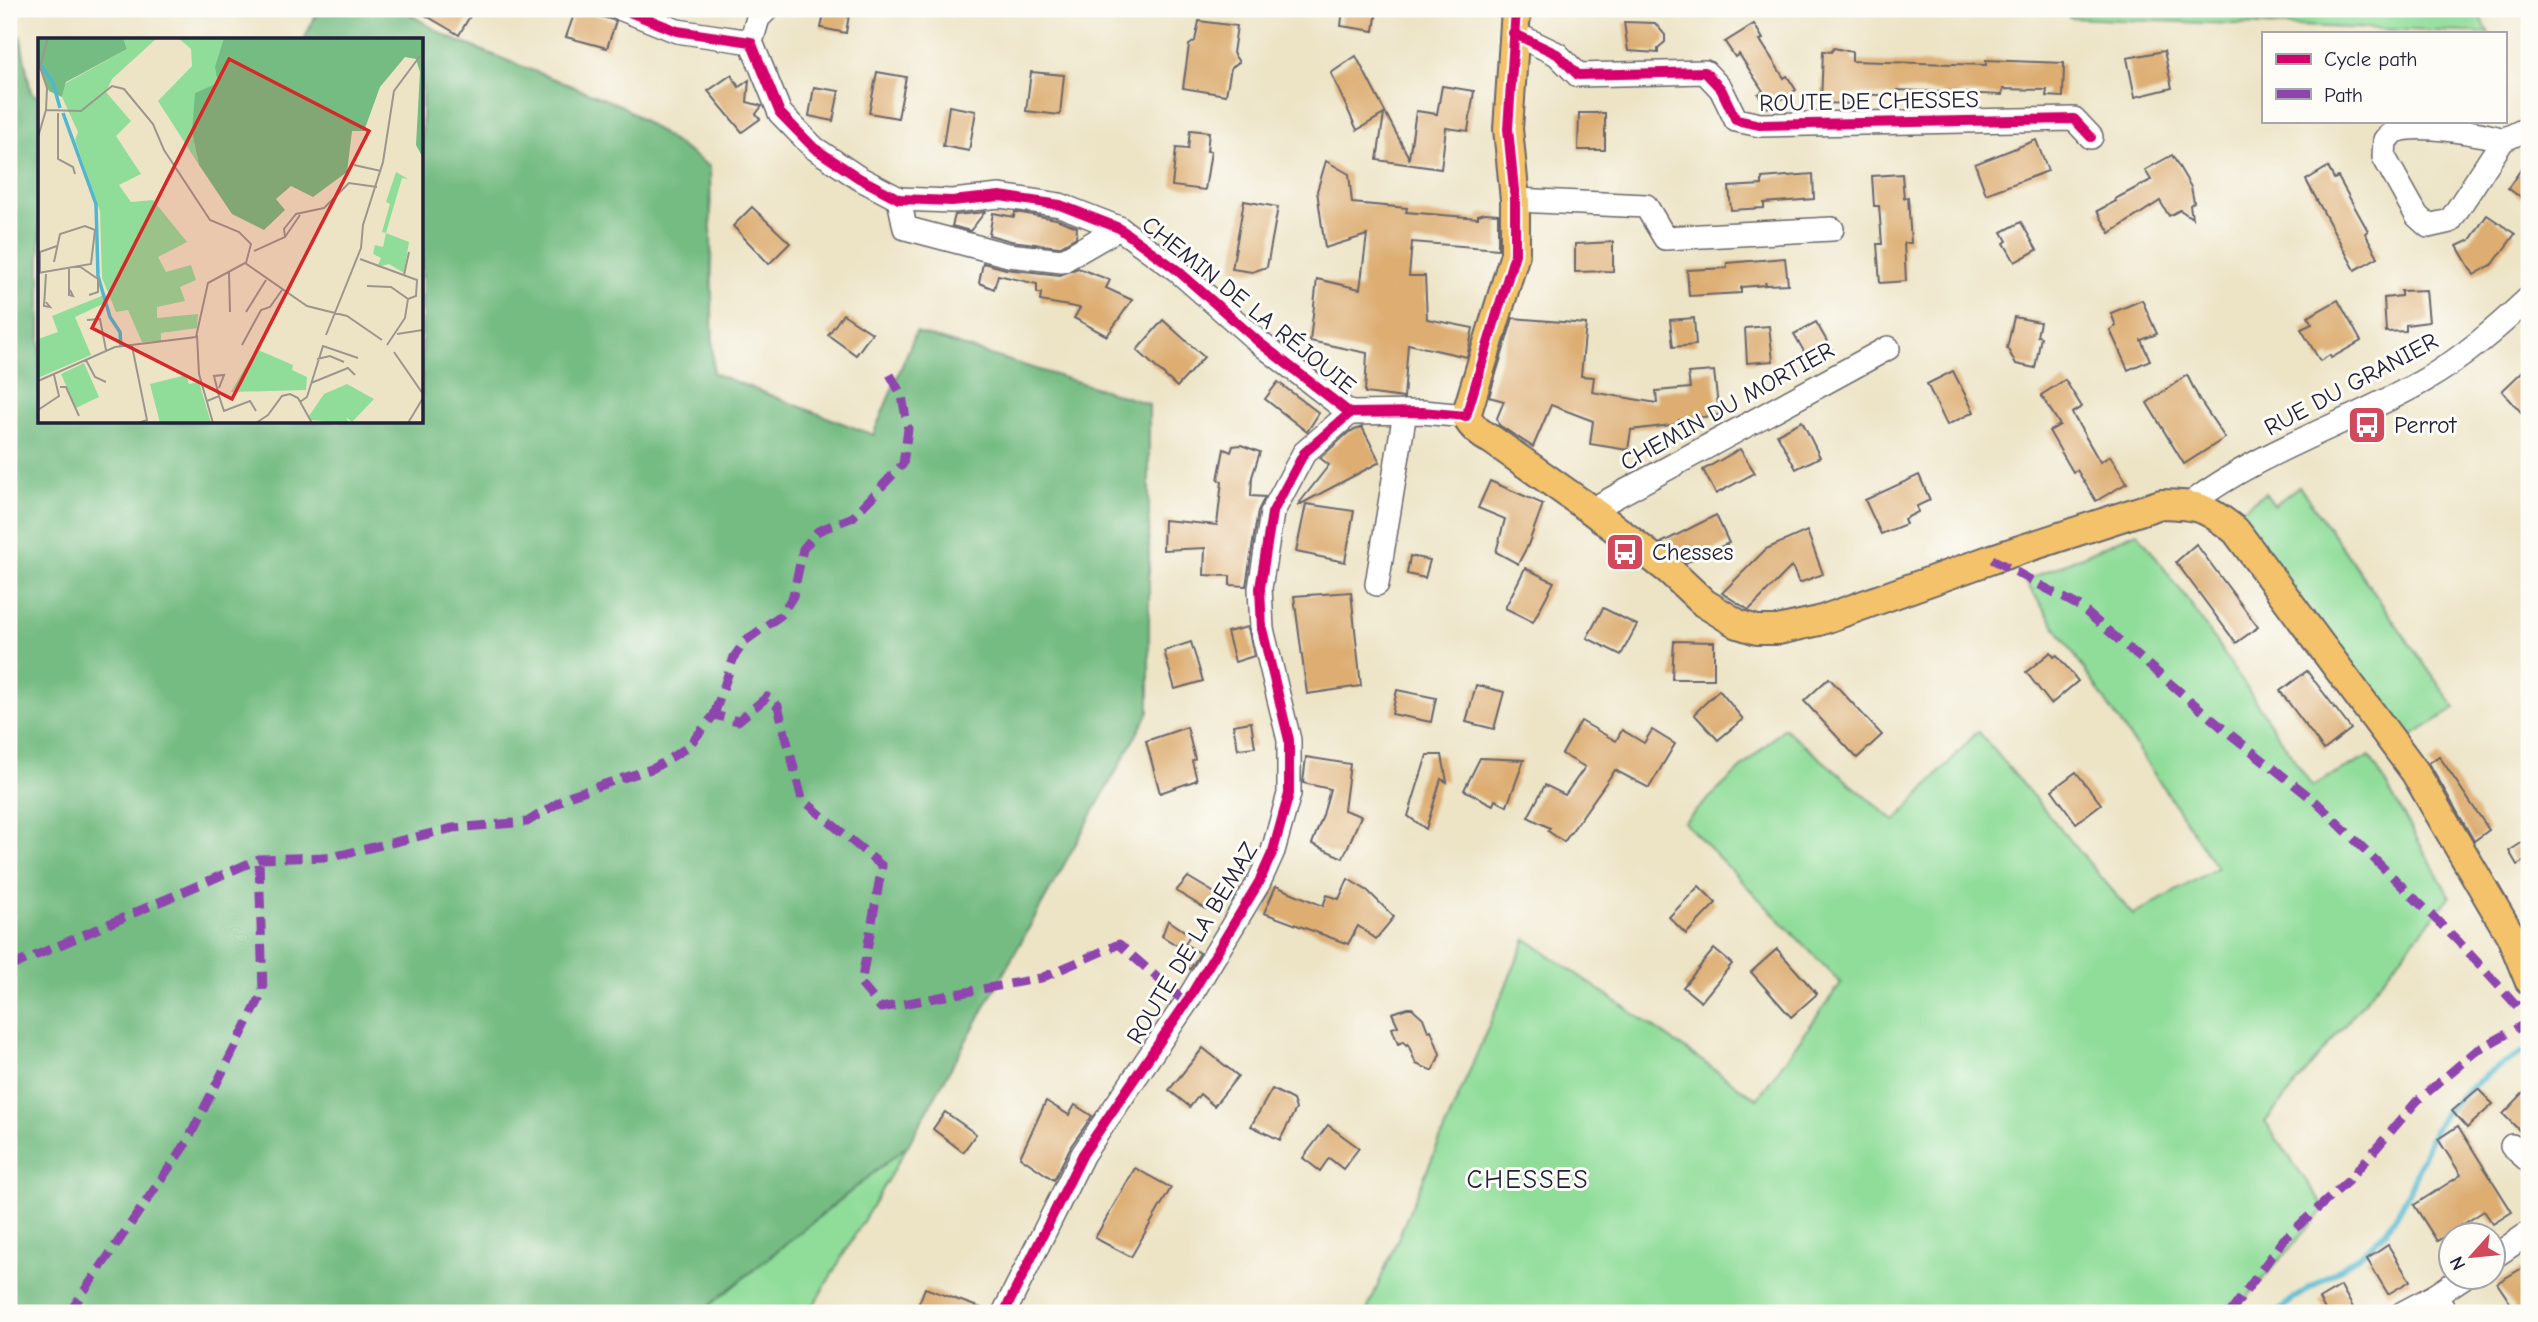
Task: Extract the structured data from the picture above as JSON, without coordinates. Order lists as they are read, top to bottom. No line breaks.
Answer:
{"streets":{"main road":["ROUTE DE CHESSES"],"street":["CHEMIN DE LA RÉJOUIE","RUE DU GRANIER","CHEMIN DU MORTIER","ROUTE DE LA BEMAZ"]},"crossings":[["CHEMIN DE LA RÉJOUIE","ROUTE DE LA BEMAZ"]],"districts":["CHESSES"],"places":{"bus stop":["Perrot","Chesses"]},"legend":["Cycle path","Path"],"north":"bottom left"}
